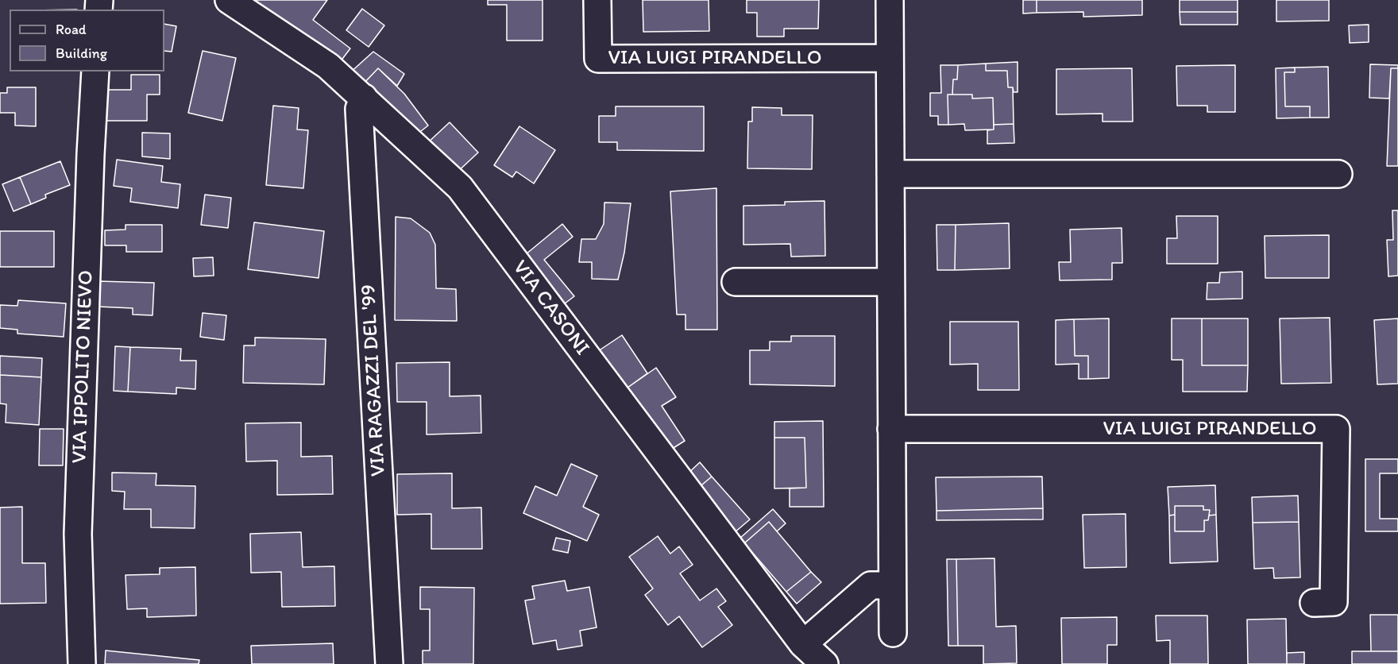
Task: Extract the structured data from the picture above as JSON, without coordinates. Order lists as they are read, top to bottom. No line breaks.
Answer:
{"streets":{"street":["VIA LUIGI PIRANDELLO","VIA CASONI","VIA IPPOLITO NIEVO","VIA RAGAZZI DEL '99"]},"crossings":[["VIA CASONI","VIA RAGAZZI DEL '99"]],"legend":["Road","Building"]}
